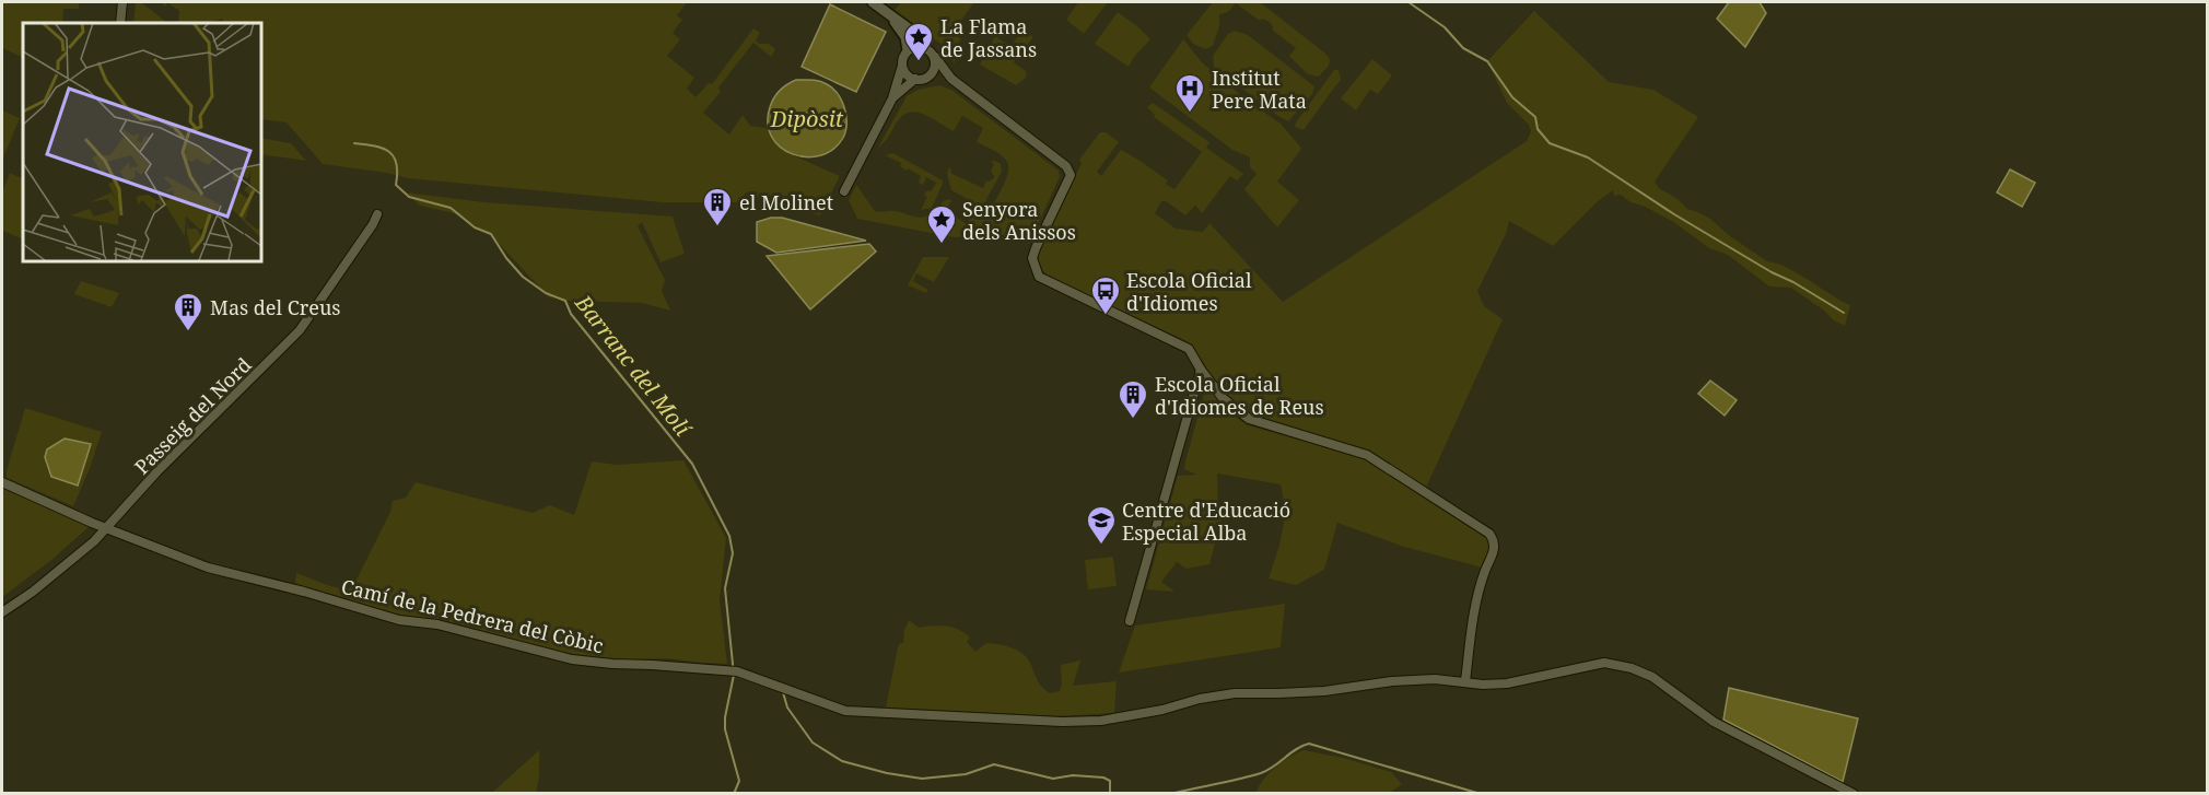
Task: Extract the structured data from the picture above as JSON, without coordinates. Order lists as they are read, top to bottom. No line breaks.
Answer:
{"streets":{"street":["Passeig del Nord","Camí de la Pedrera del Còbic"]},"crossings":[["Passeig del Nord","Camí de la Pedrera del Còbic"]],"water":["Dipòsit","Barranc del Molí"],"places":{"place":["La Flama de Jassans","Senyora dels Anissos"],"hospital":["Institut Pere Mata"],"building":["el Molinet","Mas del Creus","Escola Oficial d'Idiomes de Reus"],"bus stop":["Escola Oficial d'Idiomes"],"school or university":["Centre d'Educació Especial Alba"]}}
